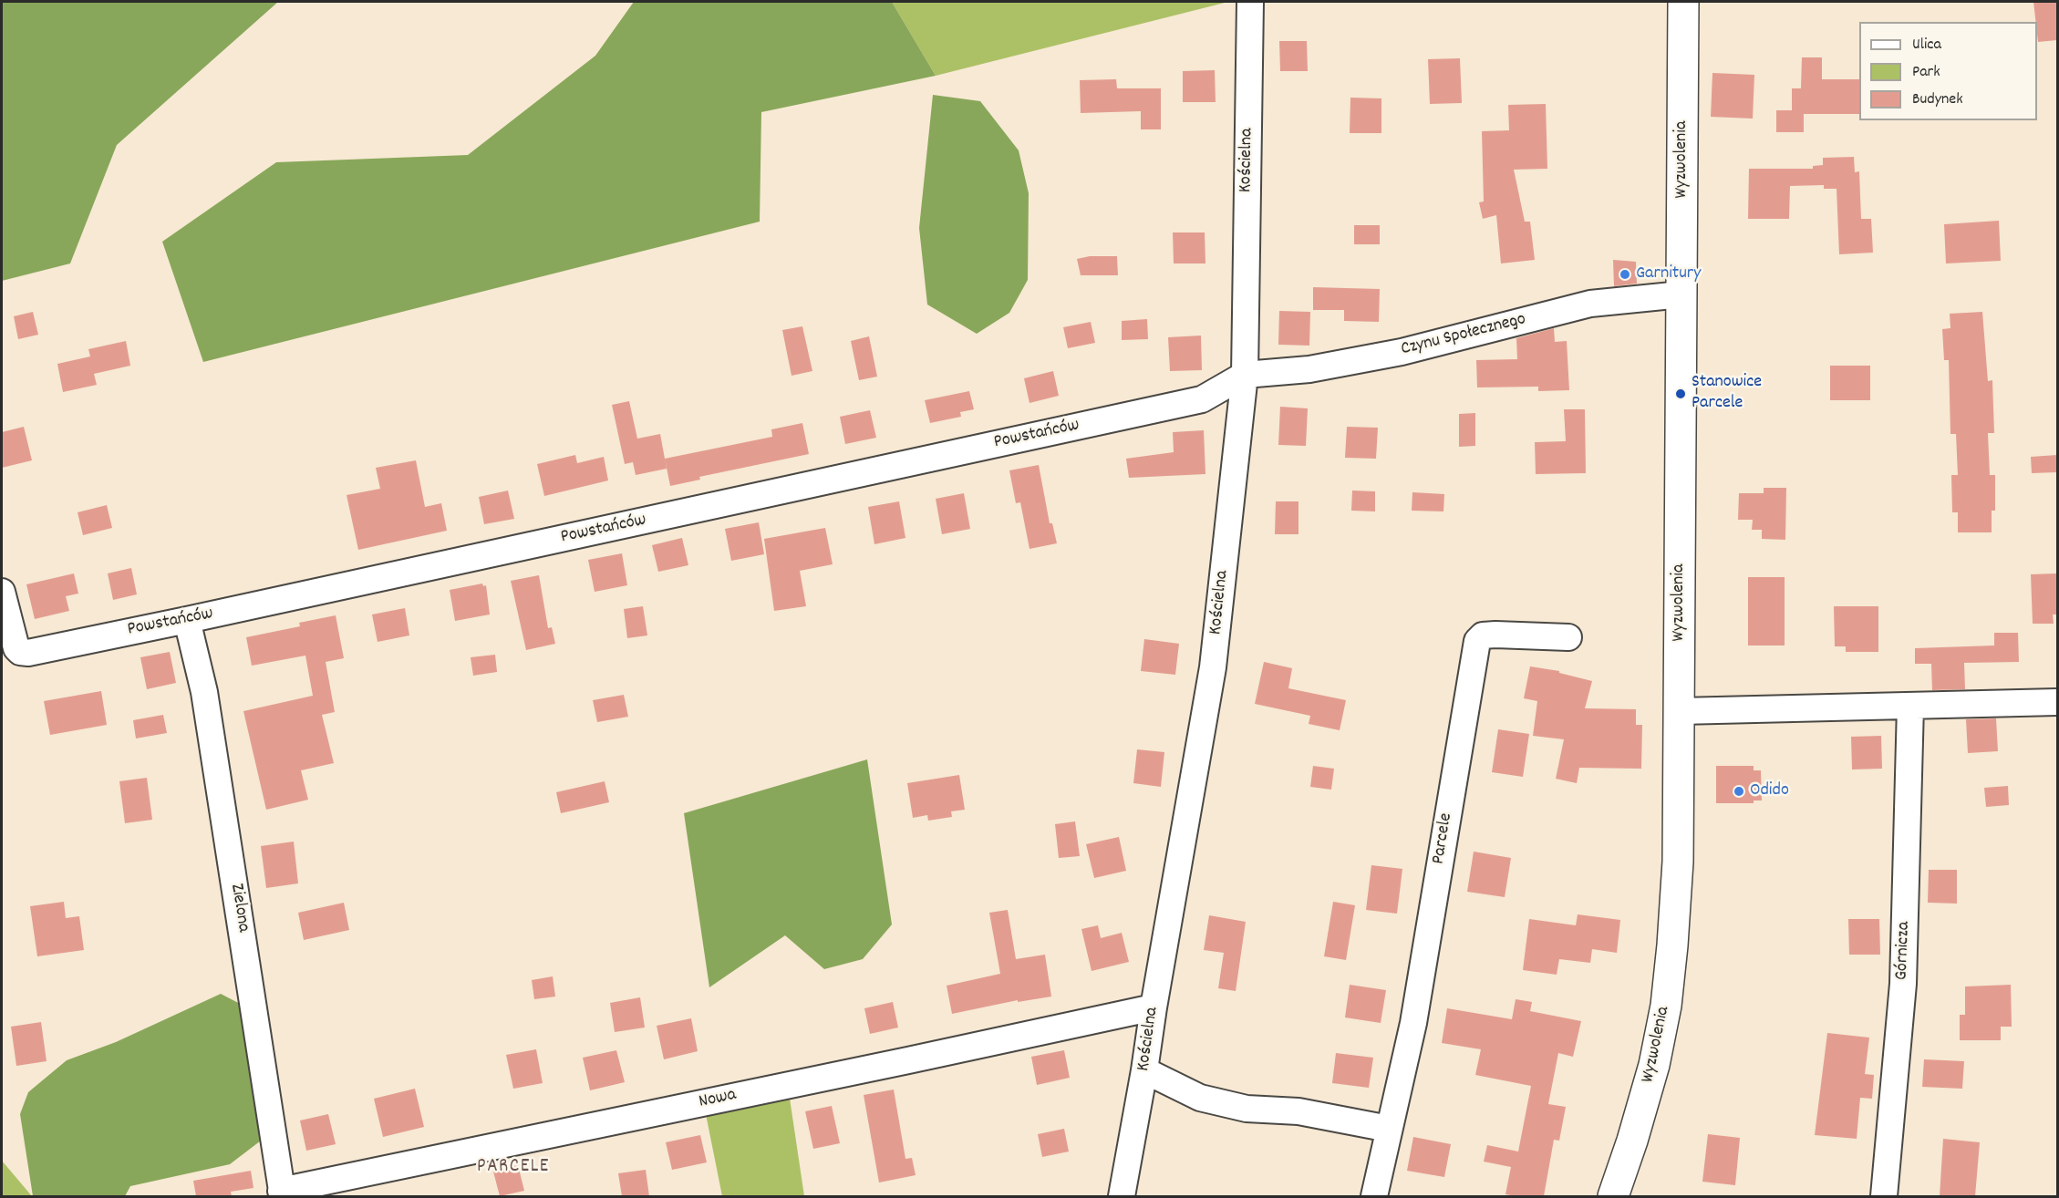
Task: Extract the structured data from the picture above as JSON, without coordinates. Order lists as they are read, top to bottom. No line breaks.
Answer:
{"streets":{"main road":["Wyzwolenia"],"street":["Kościelna","Czynu Społecznego","Powstańców","Parcele","Zielona","Górnicza","Nowa"]},"crossings":[["Wyzwolenia","Czynu Społecznego"],["Kościelna","Czynu Społecznego"],["Kościelna","Powstańców"],["Kościelna","Nowa"],["Czynu Społecznego","Powstańców"],["Powstańców","Zielona"],["Zielona","Nowa"]],"districts":["PARCELE"],"places":["Garnitury","Stanowice Parcele","Odido"],"legend":["Ulica","Park","Budynek"]}
